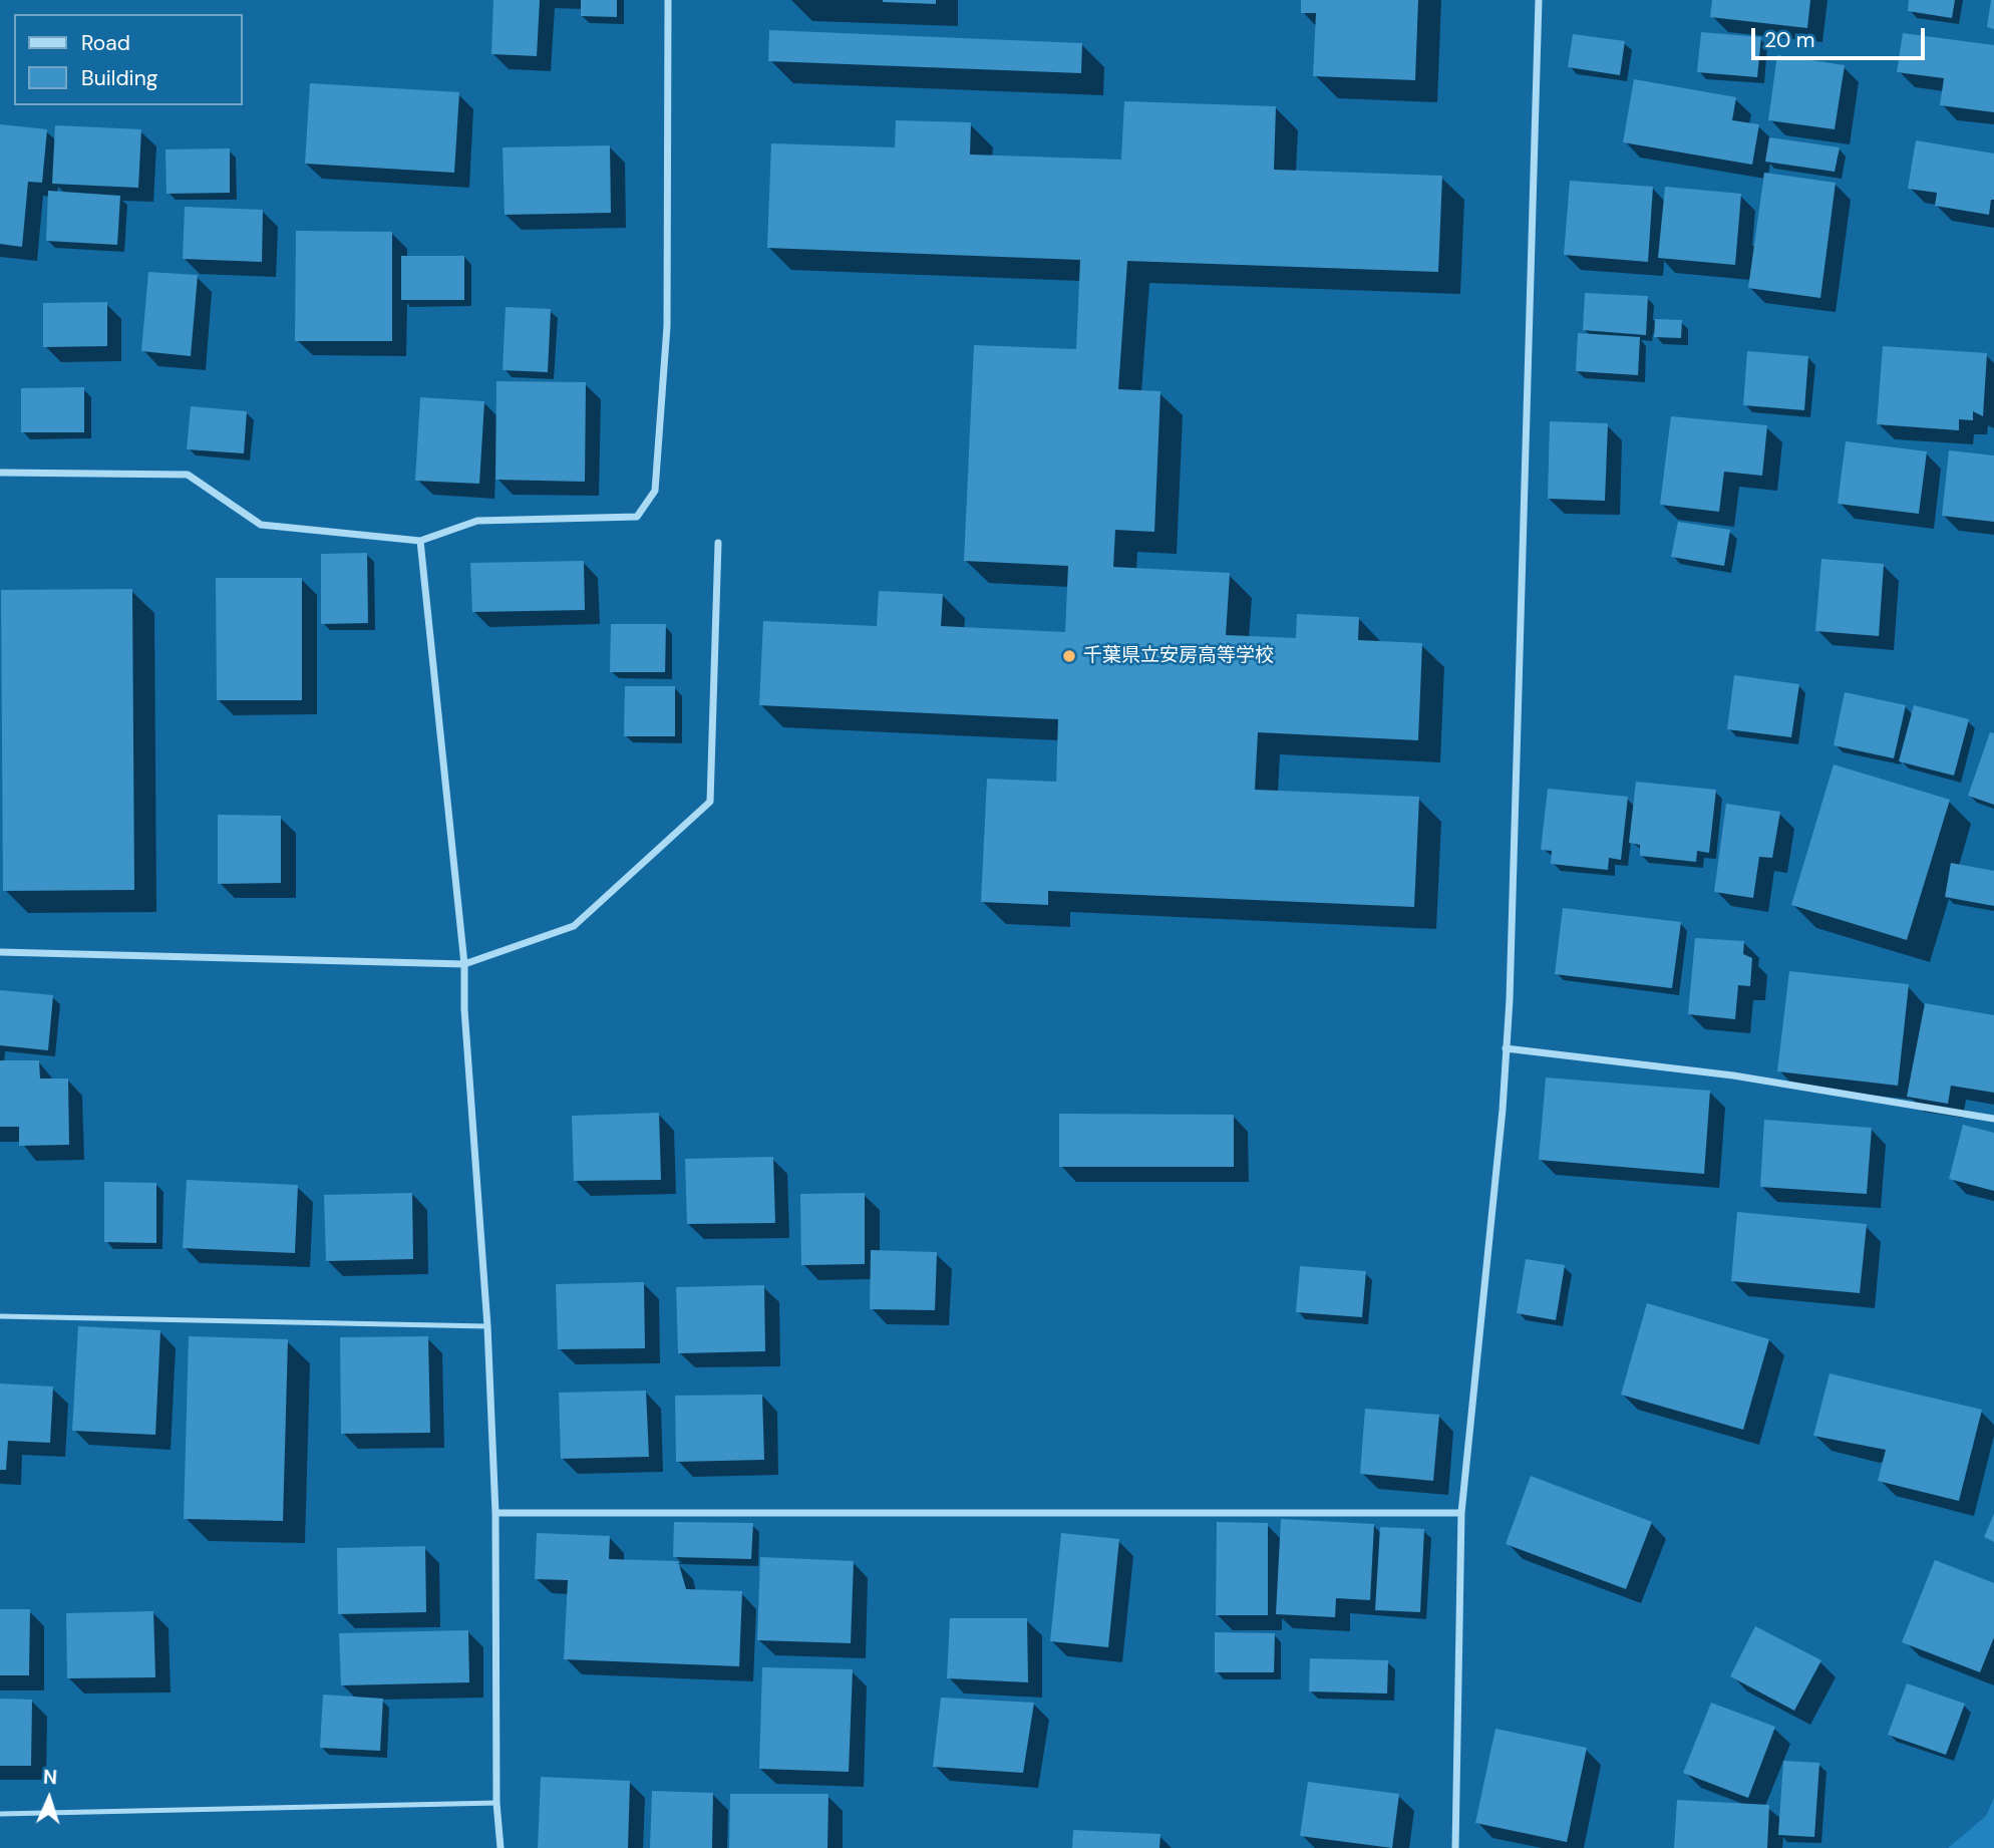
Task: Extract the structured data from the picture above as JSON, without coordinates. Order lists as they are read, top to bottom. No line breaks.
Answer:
{"places":["千葉県立安房高等学校"],"legend":["Road","Building"],"scale_bar":"20 m","north":"top"}
